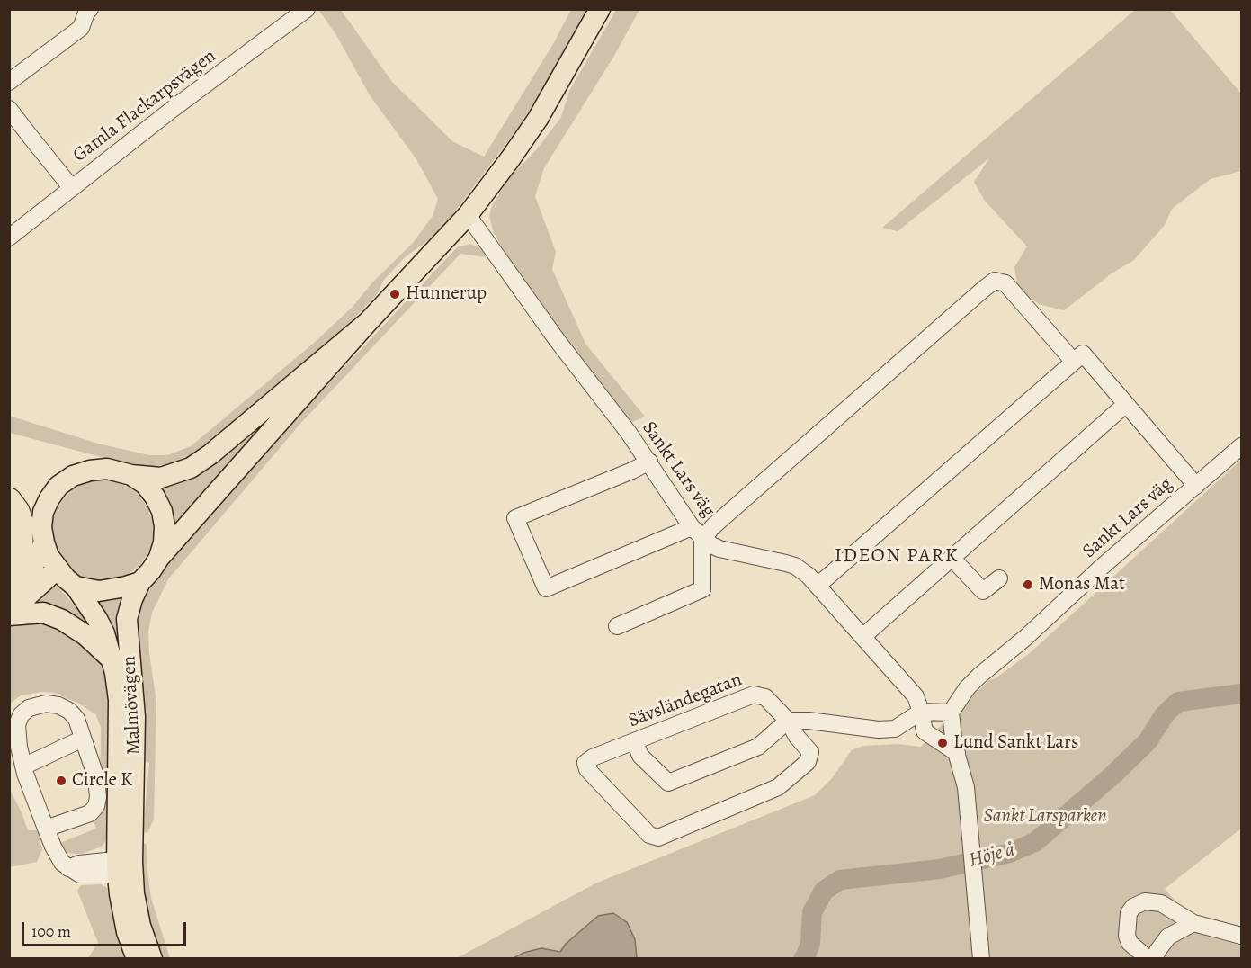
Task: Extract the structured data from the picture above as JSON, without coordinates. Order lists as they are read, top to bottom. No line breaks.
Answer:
{"streets":{"main road":["Malmövägen"],"street":["Gamla Flackarpsvägen","Sankt Lars väg","Sävsländegatan"]},"districts":["IDEON PARK"],"water":["Höje å"],"parks":["Sankt Larsparken"],"places":["Hunnerup","Monas Mat","Lund Sankt Lars","Circle K"],"scale_bar":"100 m"}
